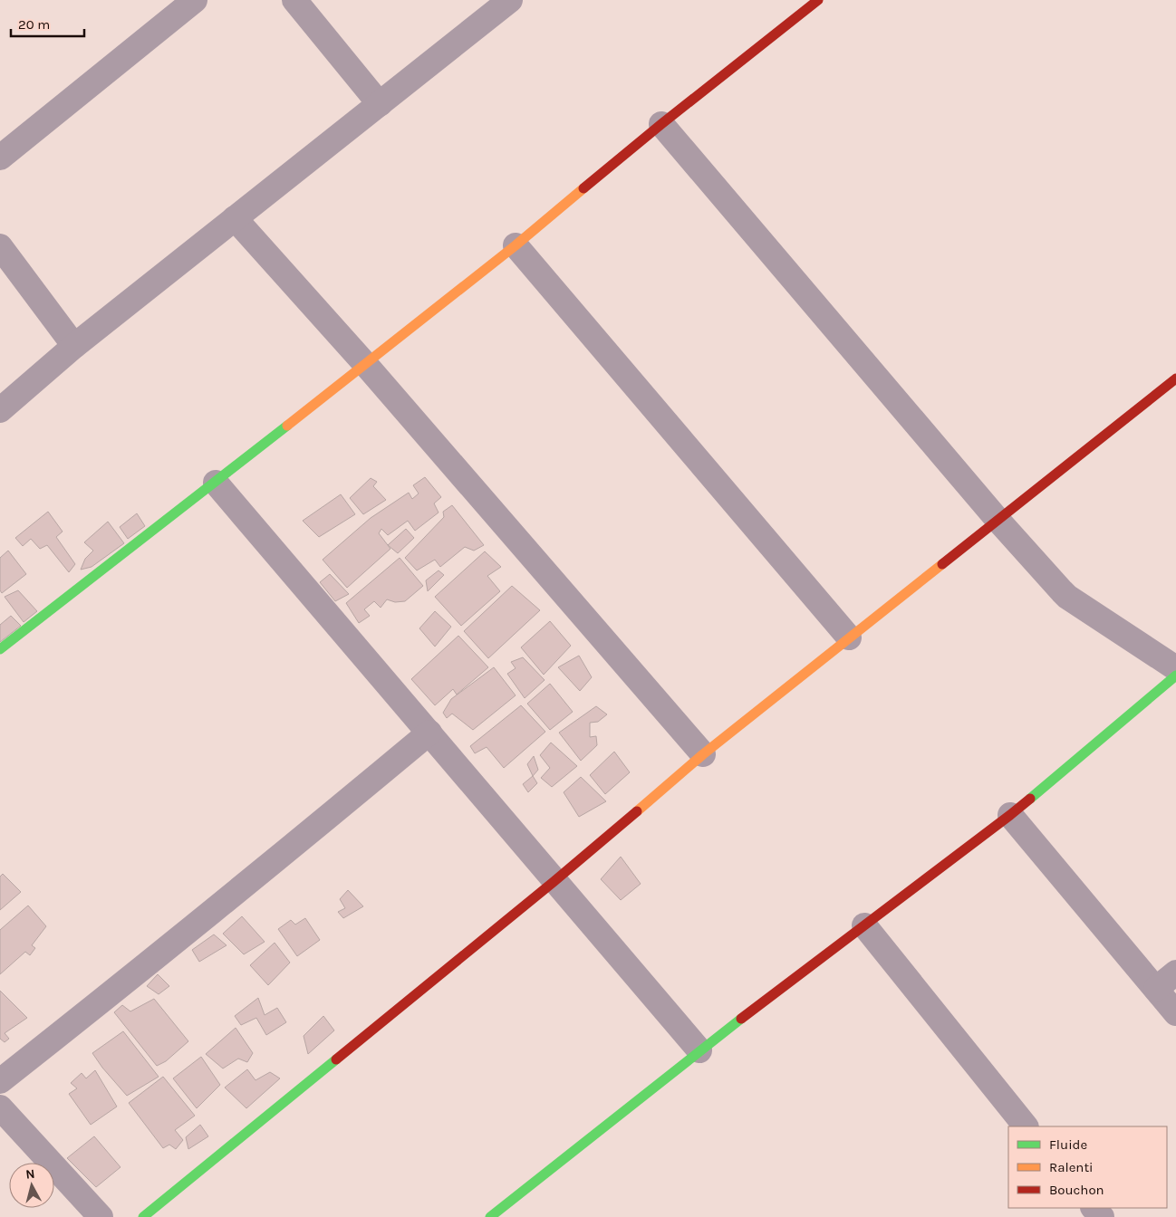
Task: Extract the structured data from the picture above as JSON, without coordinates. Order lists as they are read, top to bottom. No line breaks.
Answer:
{"legend":["Fluide","Ralenti","Bouchon"],"scale_bar":"20 m","north":"top"}
